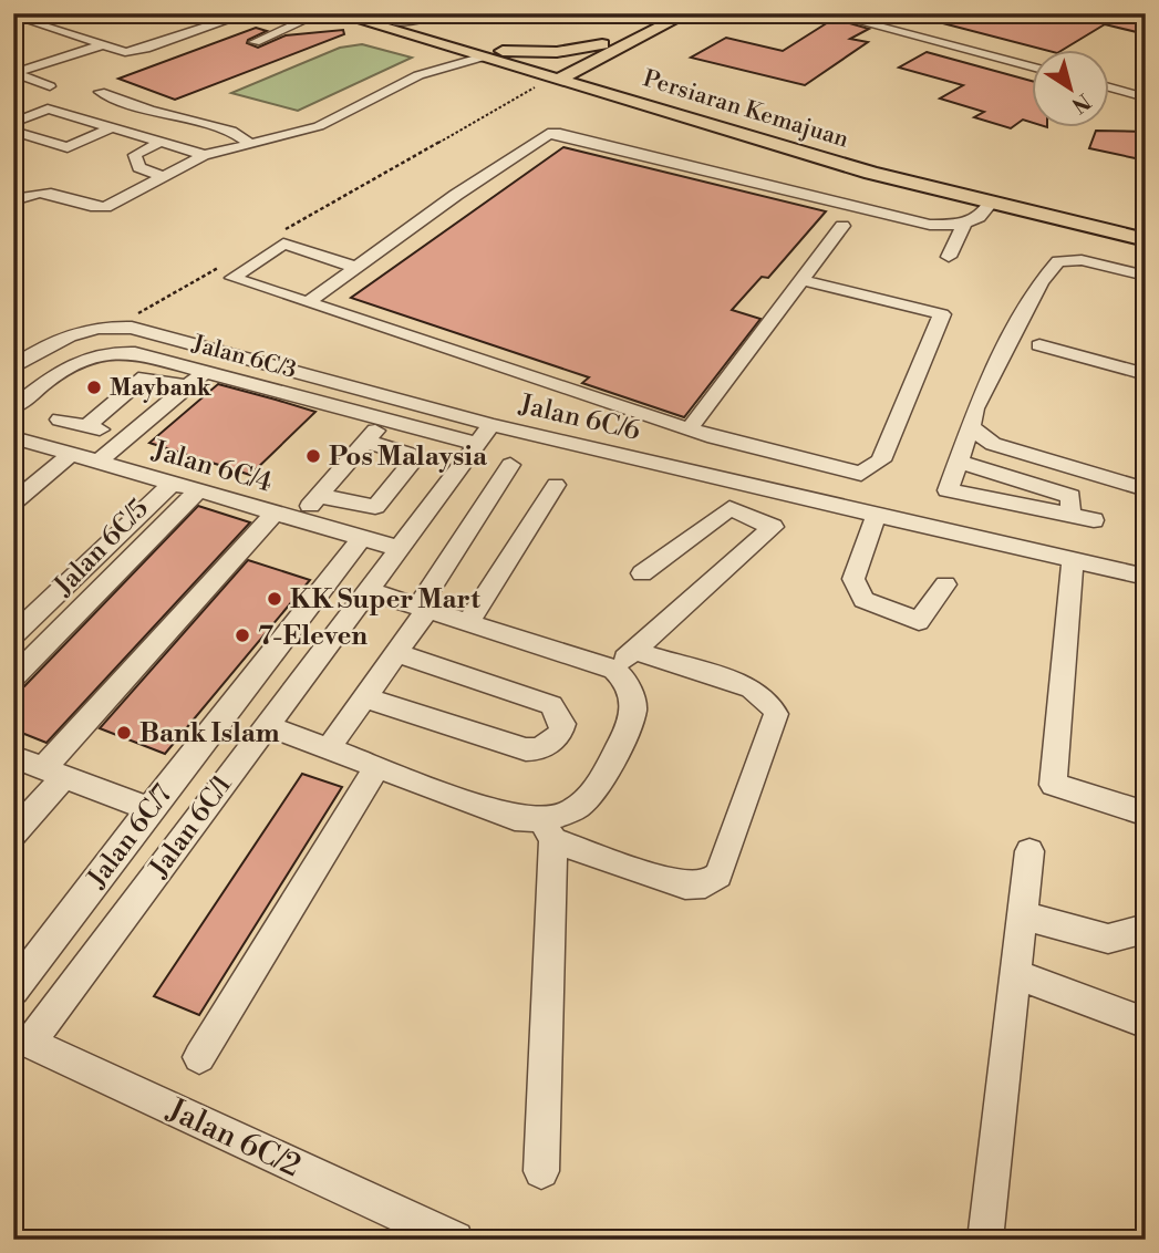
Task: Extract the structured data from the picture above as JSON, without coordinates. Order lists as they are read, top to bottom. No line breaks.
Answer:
{"streets":{"main road":["Persiaran Kemajuan"],"street":["Jalan 6C/3","Jalan 6C/6","Jalan 6C/4","Jalan 6C/5","Jalan 6C/1","Jalan 6C/7","Jalan 6C/2"]},"crossings":[["Jalan 6C/3","Jalan 6C/6"],["Jalan 6C/3","Jalan 6C/1"],["Jalan 6C/6","Jalan 6C/1"],["Jalan 6C/4","Jalan 6C/5"],["Jalan 6C/4","Jalan 6C/1"],["Jalan 6C/4","Jalan 6C/7"],["Jalan 6C/1","Jalan 6C/2"]],"places":["Maybank","Pos Malaysia","KK Super Mart","7-Eleven","Bank Islam"],"north":"bottom right"}
